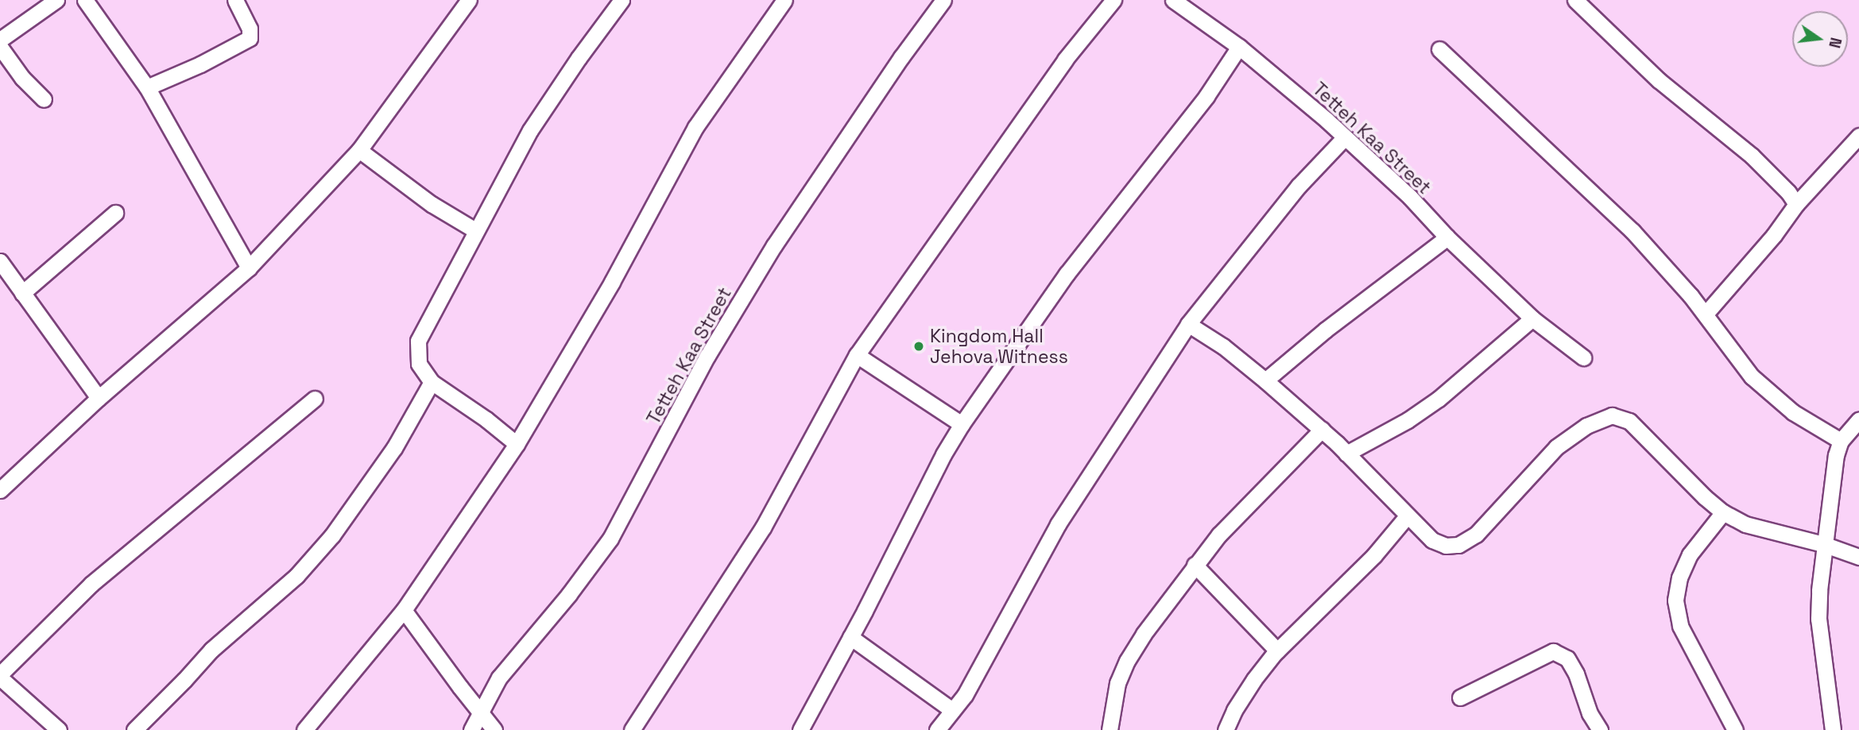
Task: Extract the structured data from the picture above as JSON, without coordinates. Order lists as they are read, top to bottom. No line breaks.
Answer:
{"streets":{"street":["Tetteh Kaa Street"]},"places":["Kingdom Hall Jehova Witness"],"north":"right"}
